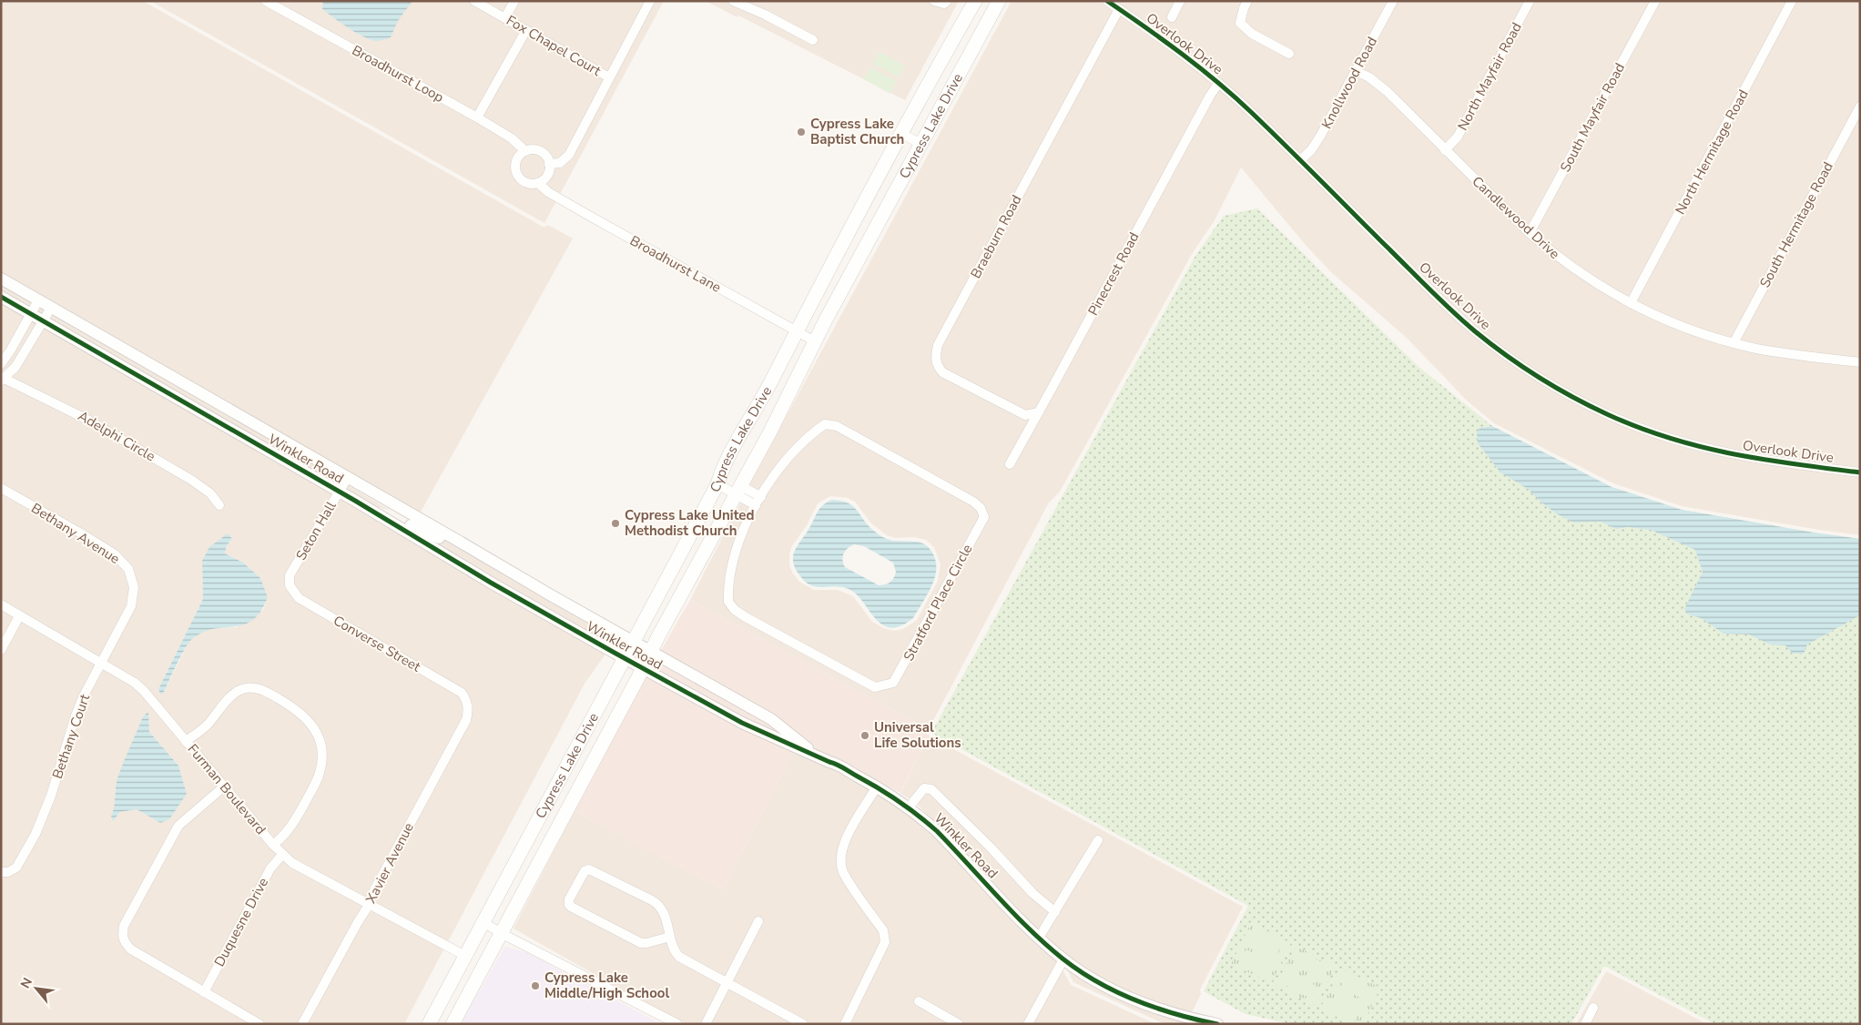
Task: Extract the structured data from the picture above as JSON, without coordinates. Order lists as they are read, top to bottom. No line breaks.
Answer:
{"streets":{"main road":["Cypress Lake Drive"],"street":["Overlook Drive","Fox Chapel Court","Broadhurst Loop","North Mayfair Road","Knollwood Road","South Mayfair Road","North Hermitage Road","Candlewood Drive","South Hermitage Road","Braeburn Road","Broadhurst Lane","Pinecrest Road","Adelphi Circle","Winkler Road","Seton Hall","Bethany Avenue","Stratford Place Circle","Converse Street","Bethany Court","Furman Boulevard","Xavier Avenue","Duquesne Drive"]},"crossings":[["Overlook Drive","Knollwood Road"],["Overlook Drive","Braeburn Road"],["Overlook Drive","Pinecrest Road"],["Broadhurst Loop","Broadhurst Lane"],["North Mayfair Road","Candlewood Drive"],["Knollwood Road","Candlewood Drive"],["South Mayfair Road","Candlewood Drive"],["Cypress Lake Drive","Broadhurst Lane"],["Cypress Lake Drive","Winkler Road"],["Cypress Lake Drive","Furman Boulevard"],["North Hermitage Road","Candlewood Drive"],["Candlewood Drive","South Hermitage Road"],["Braeburn Road","Pinecrest Road"],["Winkler Road","Seton Hall"],["Seton Hall","Converse Street"],["Bethany Avenue","Bethany Court"],["Converse Street","Xavier Avenue"],["Bethany Court","Furman Boulevard"],["Furman Boulevard","Xavier Avenue"],["Furman Boulevard","Duquesne Drive"]],"places":["Cypress Lake Baptist Church","Cypress Lake United Methodist Church","Universal Life Solutions","Cypress Lake Middle/High School"],"north":"top left"}
